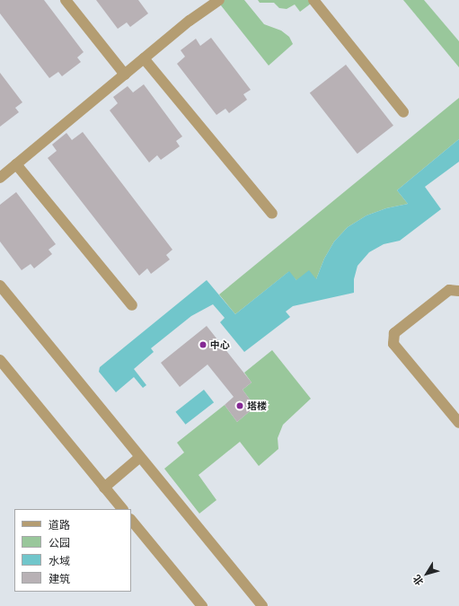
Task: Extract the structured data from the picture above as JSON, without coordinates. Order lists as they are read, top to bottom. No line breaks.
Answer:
{"places":["中心","塔楼"],"legend":["道路","公园","水域","建筑"],"north":"bottom left"}
